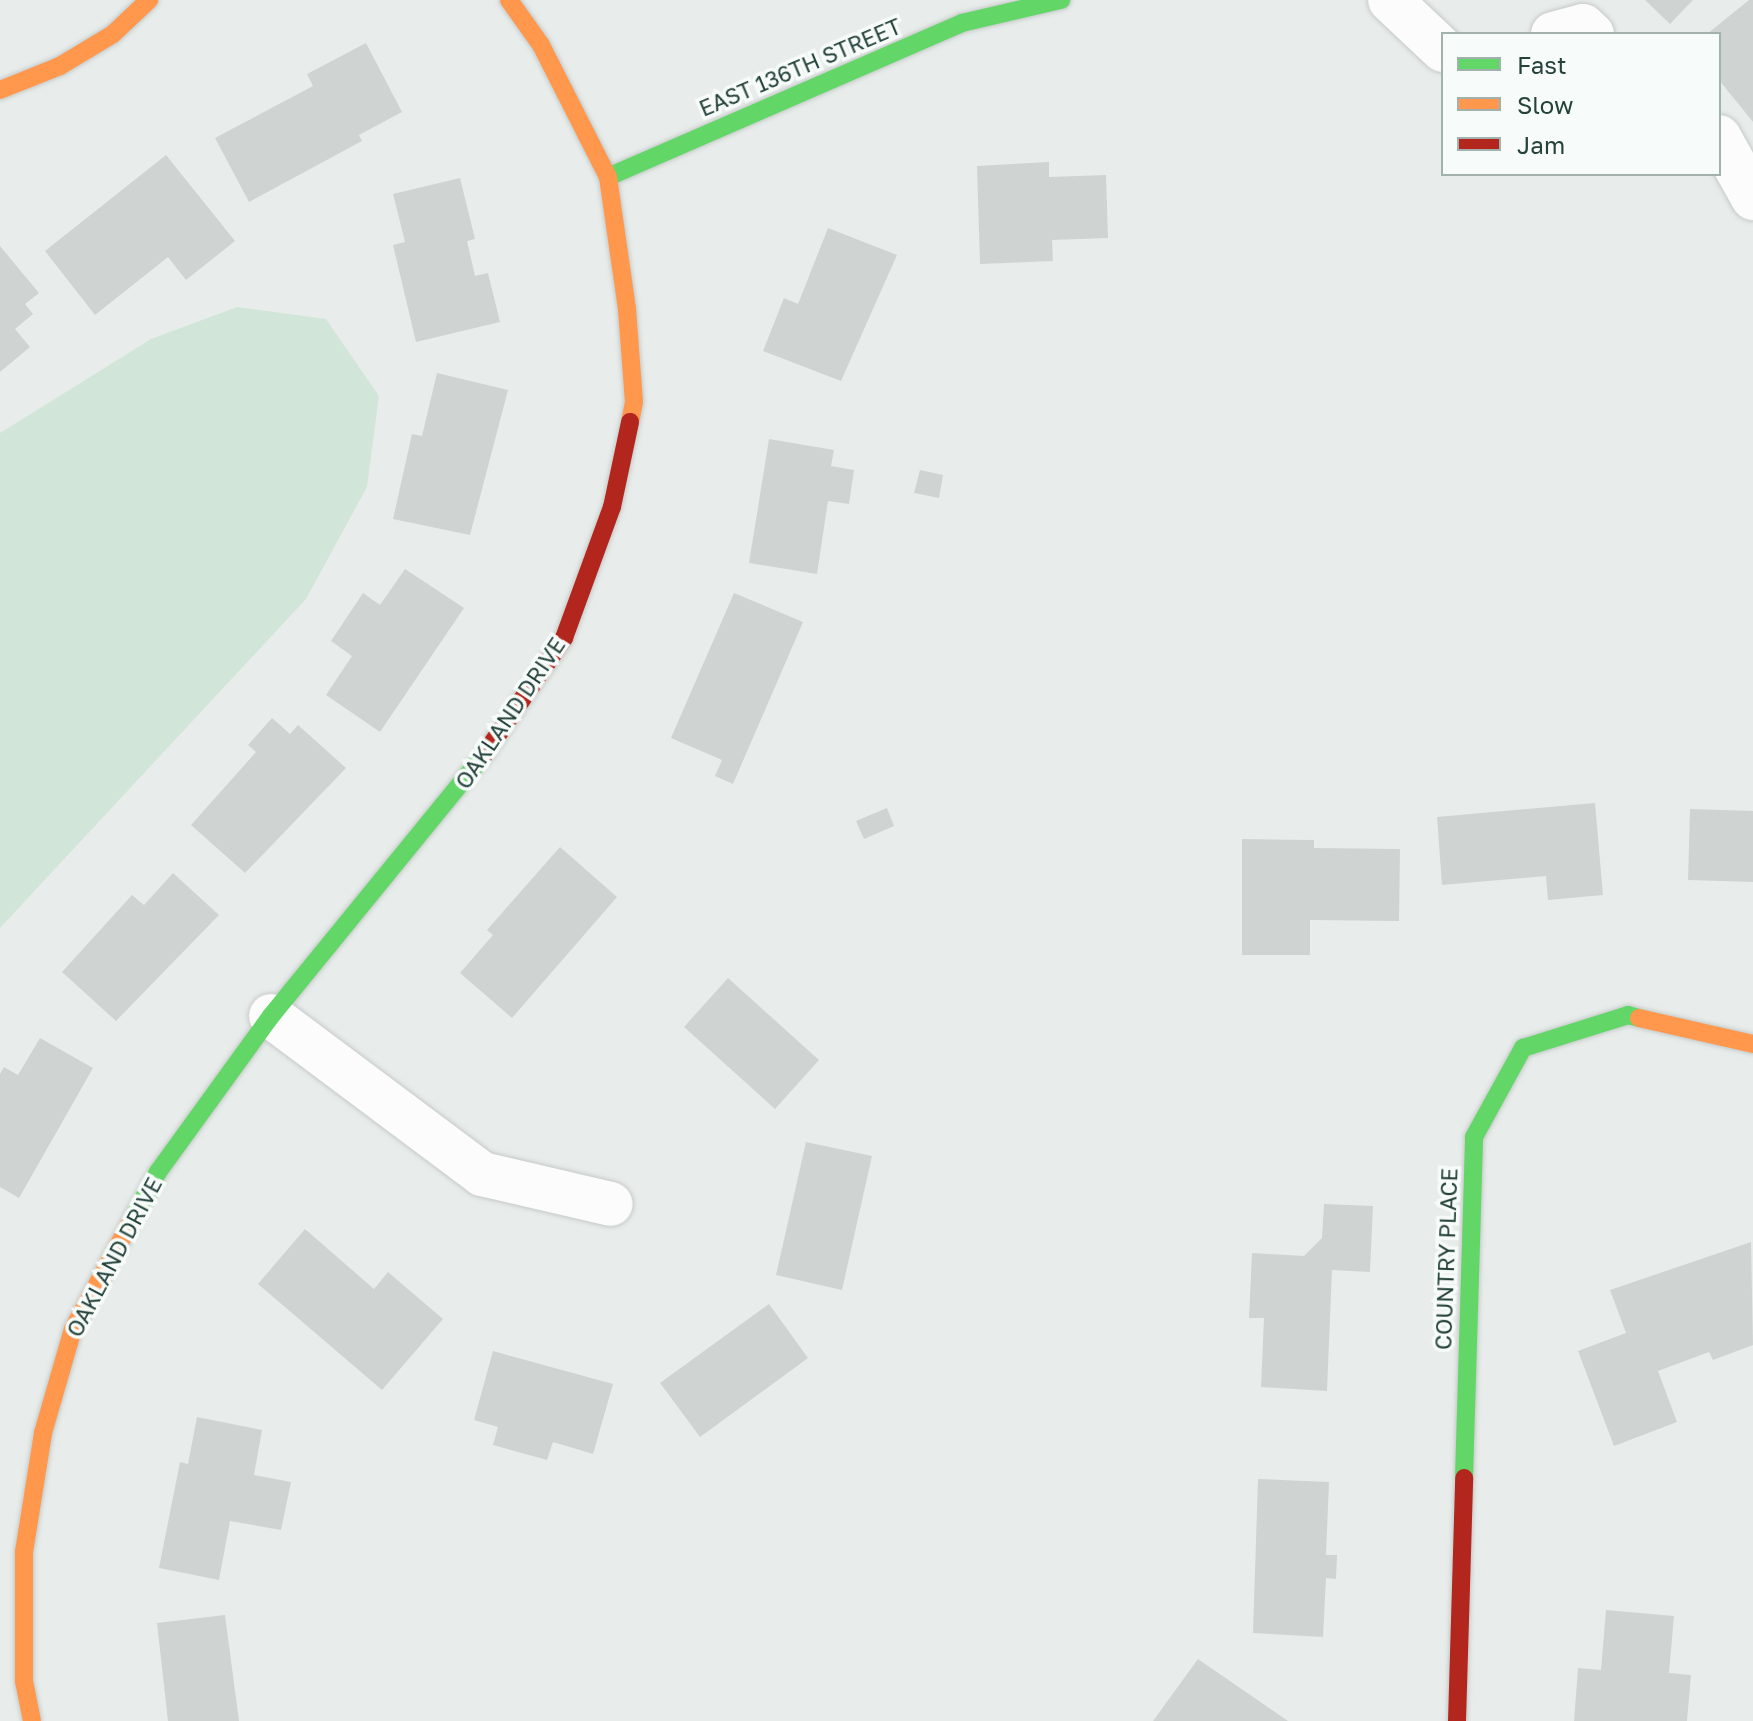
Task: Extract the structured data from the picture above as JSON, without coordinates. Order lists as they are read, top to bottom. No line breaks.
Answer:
{"streets":{"street":["EAST 136TH STREET","OAKLAND DRIVE","COUNTRY PLACE"]},"crossings":[["EAST 136TH STREET","OAKLAND DRIVE"]],"legend":["Fast","Slow","Jam"]}
